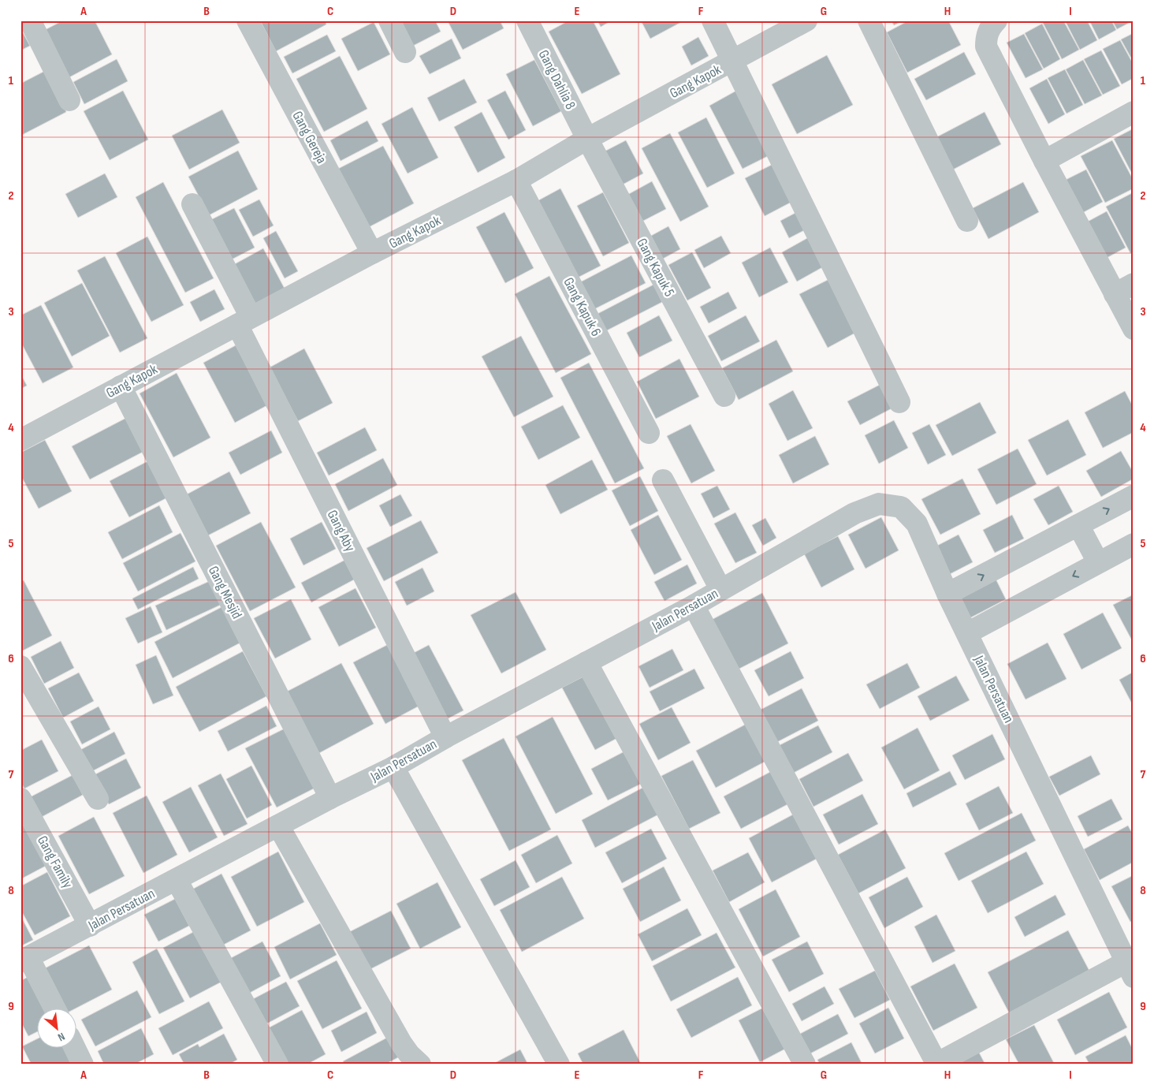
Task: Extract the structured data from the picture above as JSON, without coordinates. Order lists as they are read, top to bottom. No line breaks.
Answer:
{"streets":{"street":["Gang Dahlia 8","Gang Kapok","Gang Gereja","Gang Kapuk 5","Gang Kapuk 6","Gang Aby","Gang Mesjid","Jalan Persatuan","Gang Family"]},"crossings":[["Gang Dahlia 8","Gang Kapok"],["Gang Dahlia 8","Gang Kapuk 5"],["Gang Kapok","Gang Gereja"],["Gang Kapok","Gang Kapuk 5"],["Gang Kapok","Gang Kapuk 6"],["Gang Kapok","Gang Aby"],["Gang Kapok","Gang Mesjid"],["Gang Aby","Jalan Persatuan"],["Gang Mesjid","Jalan Persatuan"],["Jalan Persatuan","Gang Family"]],"north":"bottom right","grid":{"columns":["A","B","C","D","E","F","G","H","I"],"rows":["1","2","3","4","5","6","7","8","9"]}}
